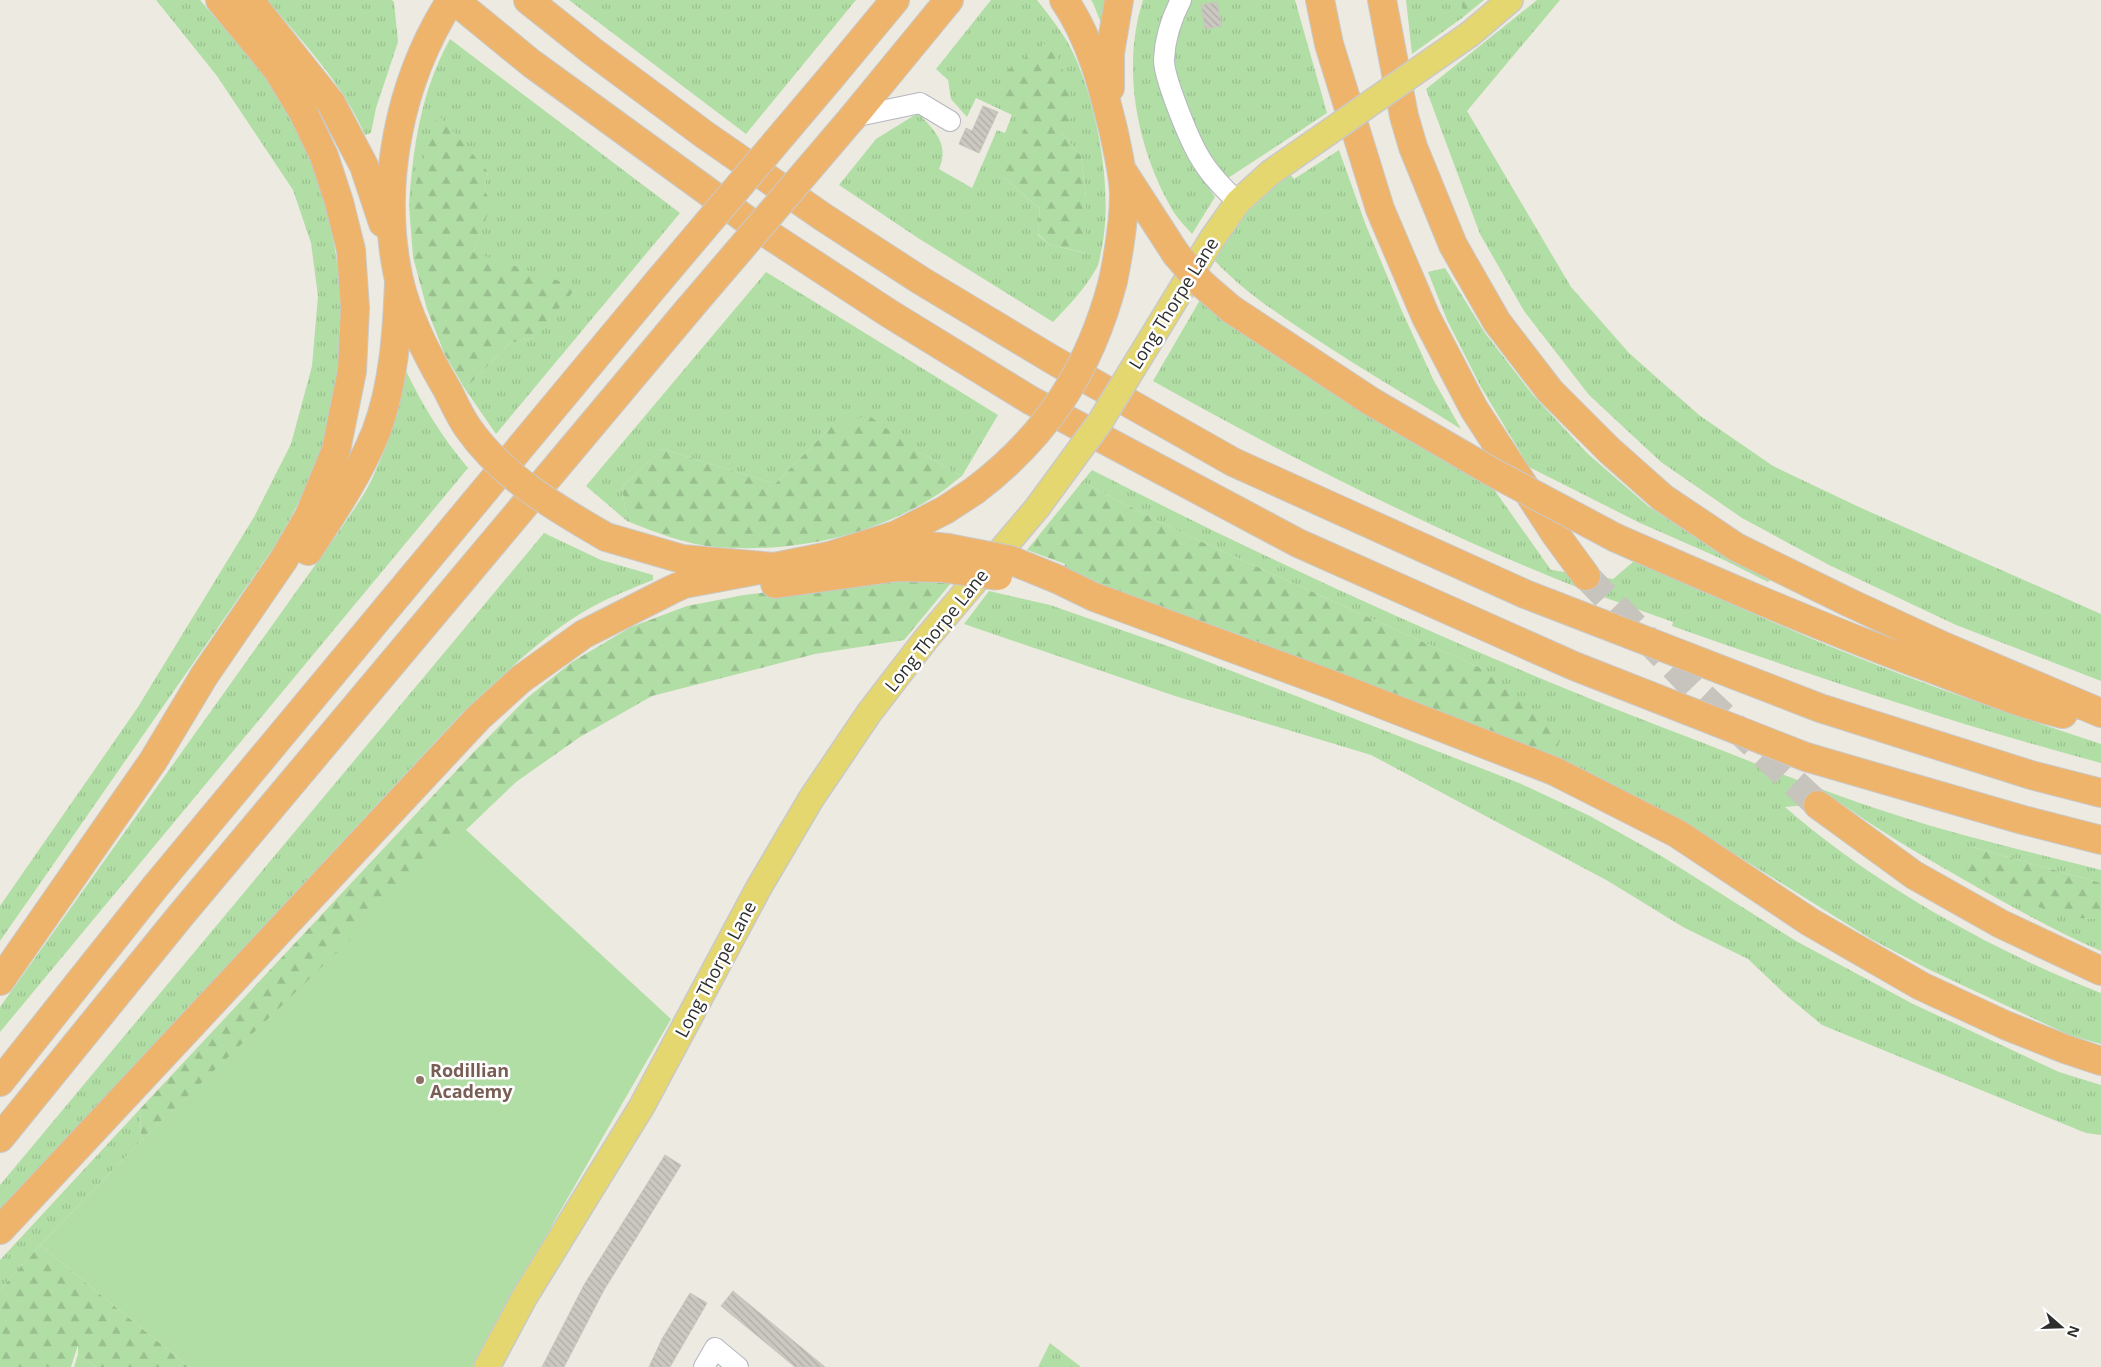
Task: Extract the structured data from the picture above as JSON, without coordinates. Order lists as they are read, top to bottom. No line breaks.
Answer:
{"streets":{"main road":["Long Thorpe Lane"]},"places":["Rodillian Academy"],"north":"right"}
